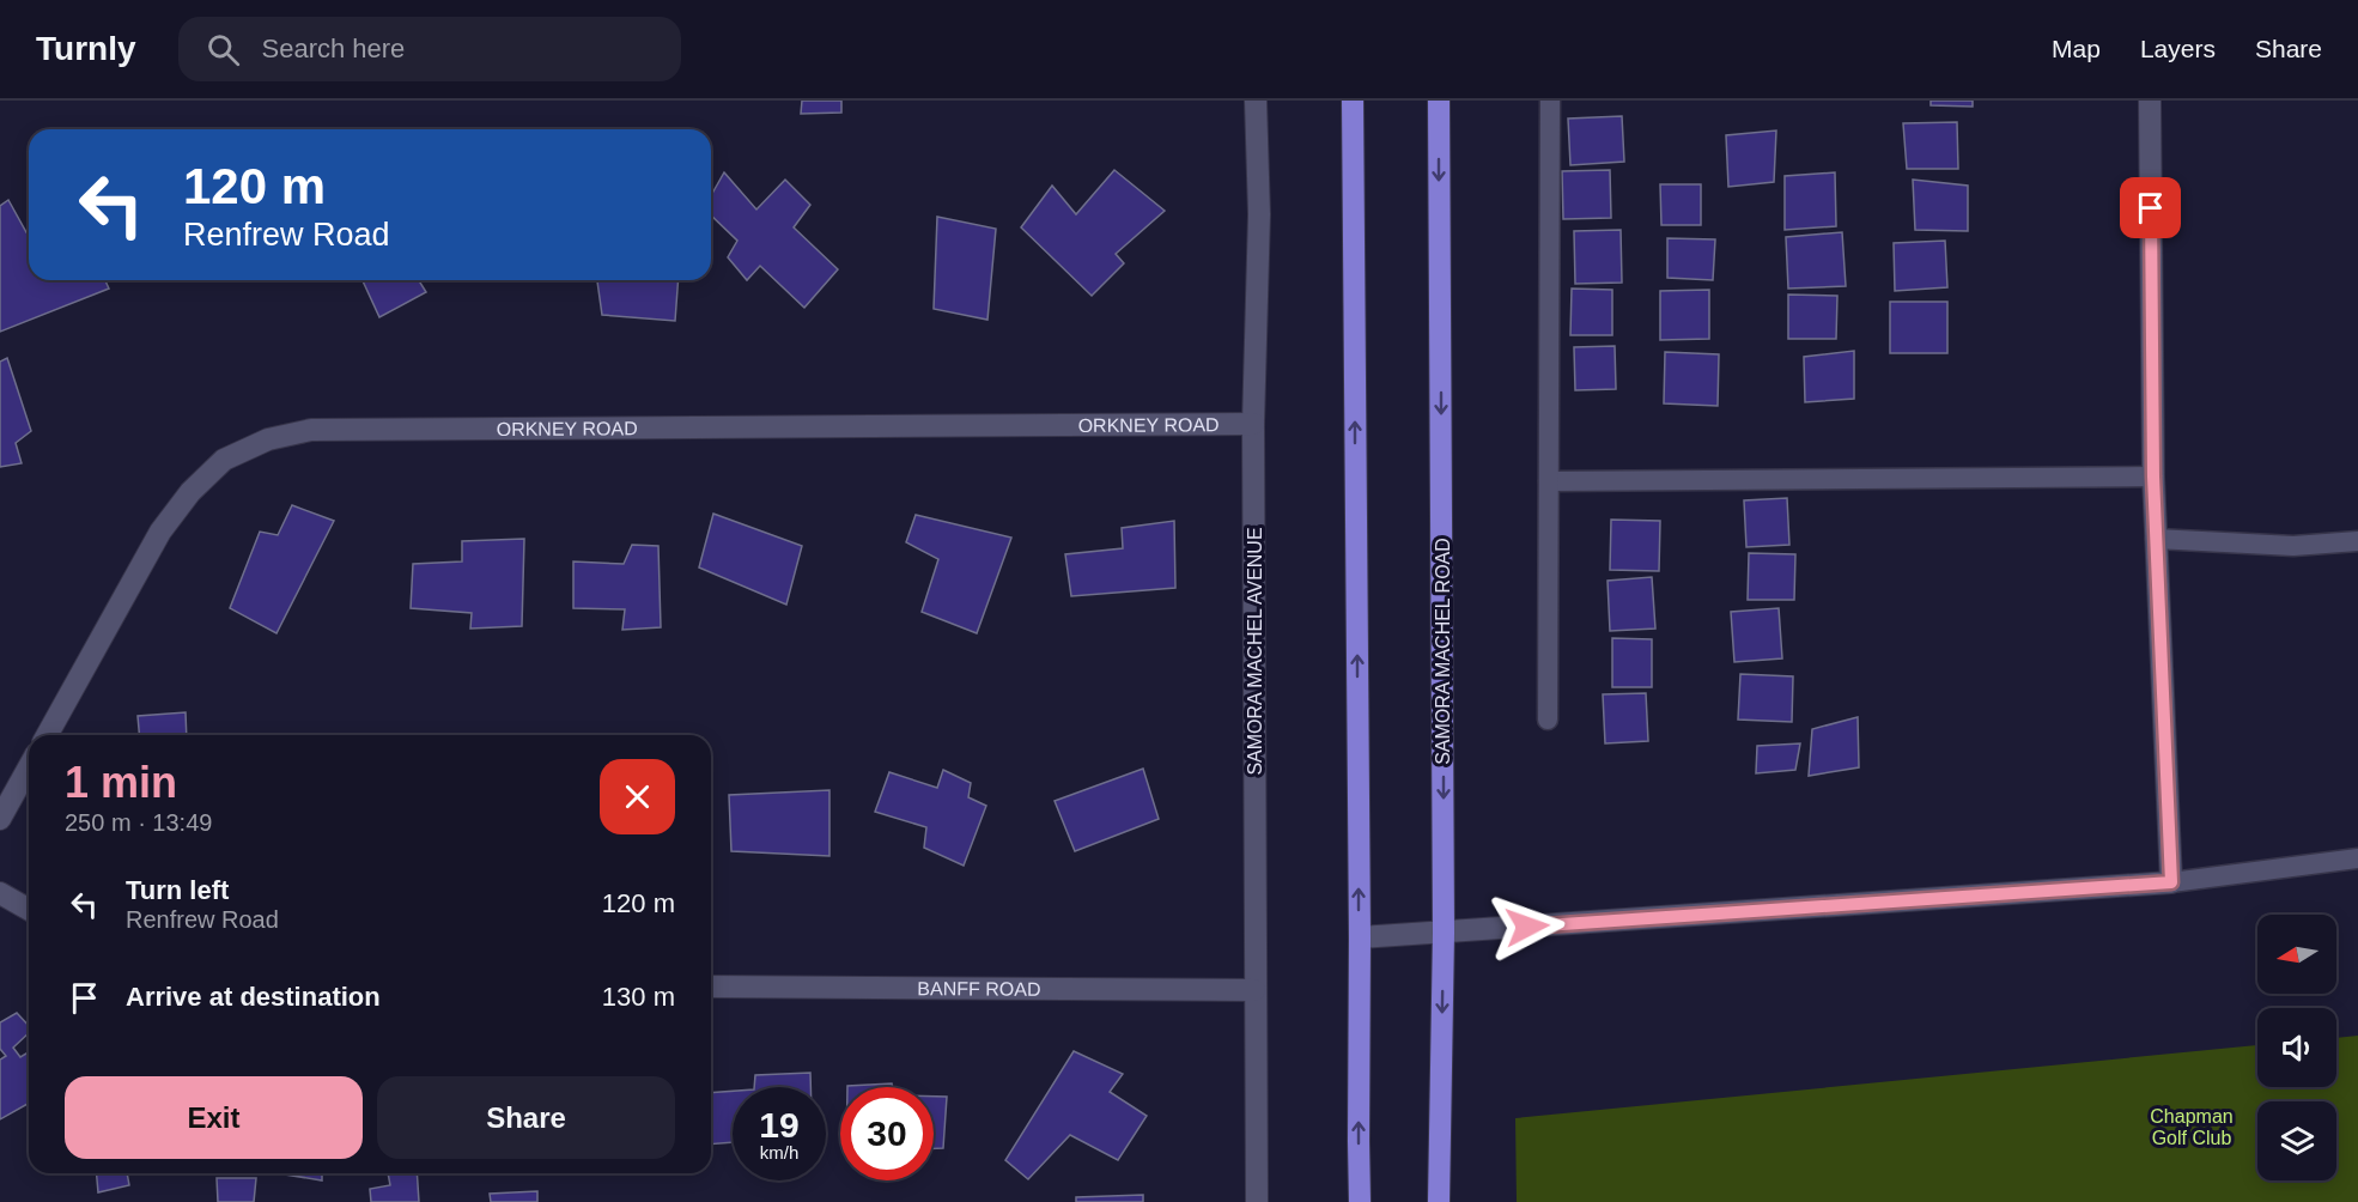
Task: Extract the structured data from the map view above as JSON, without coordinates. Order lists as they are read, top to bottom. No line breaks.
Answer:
{"streets":{"highway":["SAMORA MACHEL ROAD"],"street":["ORKNEY ROAD","SAMORA MACHEL AVENUE","BANFF ROAD"]},"crossings":[["ORKNEY ROAD","SAMORA MACHEL AVENUE"],["SAMORA MACHEL AVENUE","BANFF ROAD"]],"parks":["Chapman Golf Club"],"north":"left","page":{"header":"Turnly","search":"Search here","nav":["Map","Layers","Share"],"turn":["120 m","Renfrew Road"],"heading":["1 min","250 m · 13:49"],"list":[{"name":"Turn left","note":"Renfrew Road","value":"120 m"},{"name":"Arrive at destination","value":"130 m"}],"buttons":["Exit","Share"],"speed":"19 km/h","limit":"30"}}
